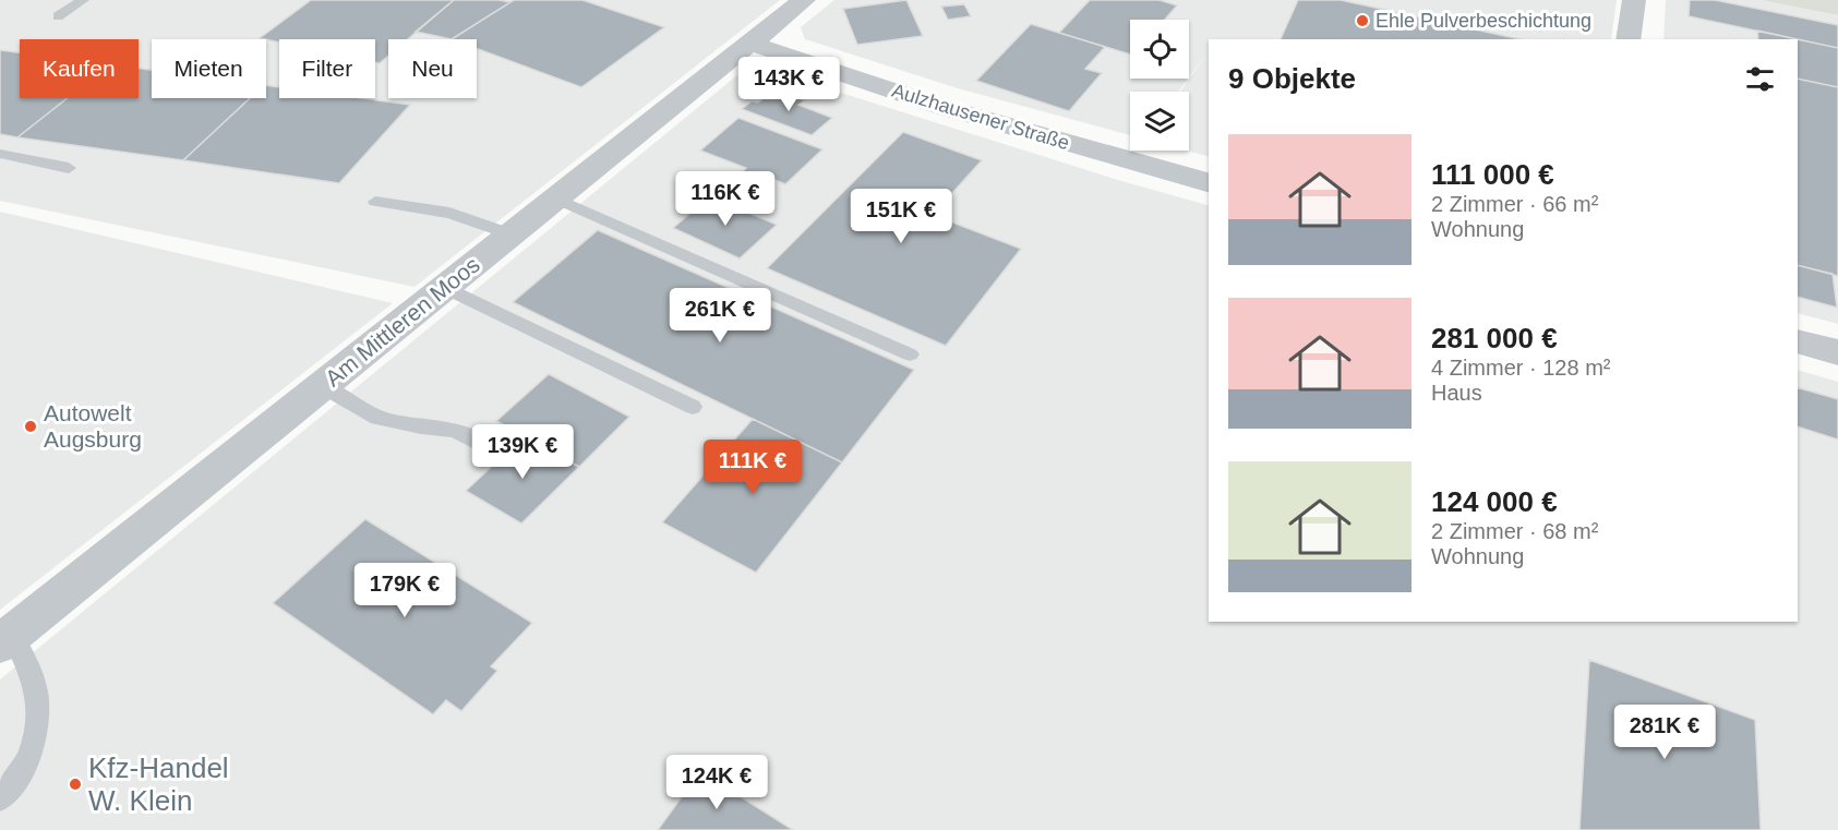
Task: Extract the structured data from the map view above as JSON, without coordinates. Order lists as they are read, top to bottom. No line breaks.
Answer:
{"streets":{"street":["Aulzhausener Straße","Am Mittleren Moos"]},"crossings":[["Aulzhausener Straße","Am Mittleren Moos"]],"places":["Ehle Pulverbeschichtung","Autowelt Augsburg","Kfz-Handel W. Klein"],"page":{"chip":["Kaufen","Mieten","Filter","Neu"],"heading":"9 Objekte","price":["143K €","116K €","151K €","261K €","139K €","111K €","179K €","281K €","124K €"],"list":[{"name":"111 000 €","note":"2 Zimmer · 66 m² · Wohnung"},{"name":"281 000 €","note":"4 Zimmer · 128 m² · Haus"},{"name":"124 000 €","note":"2 Zimmer · 68 m² · Wohnung"}]}}
